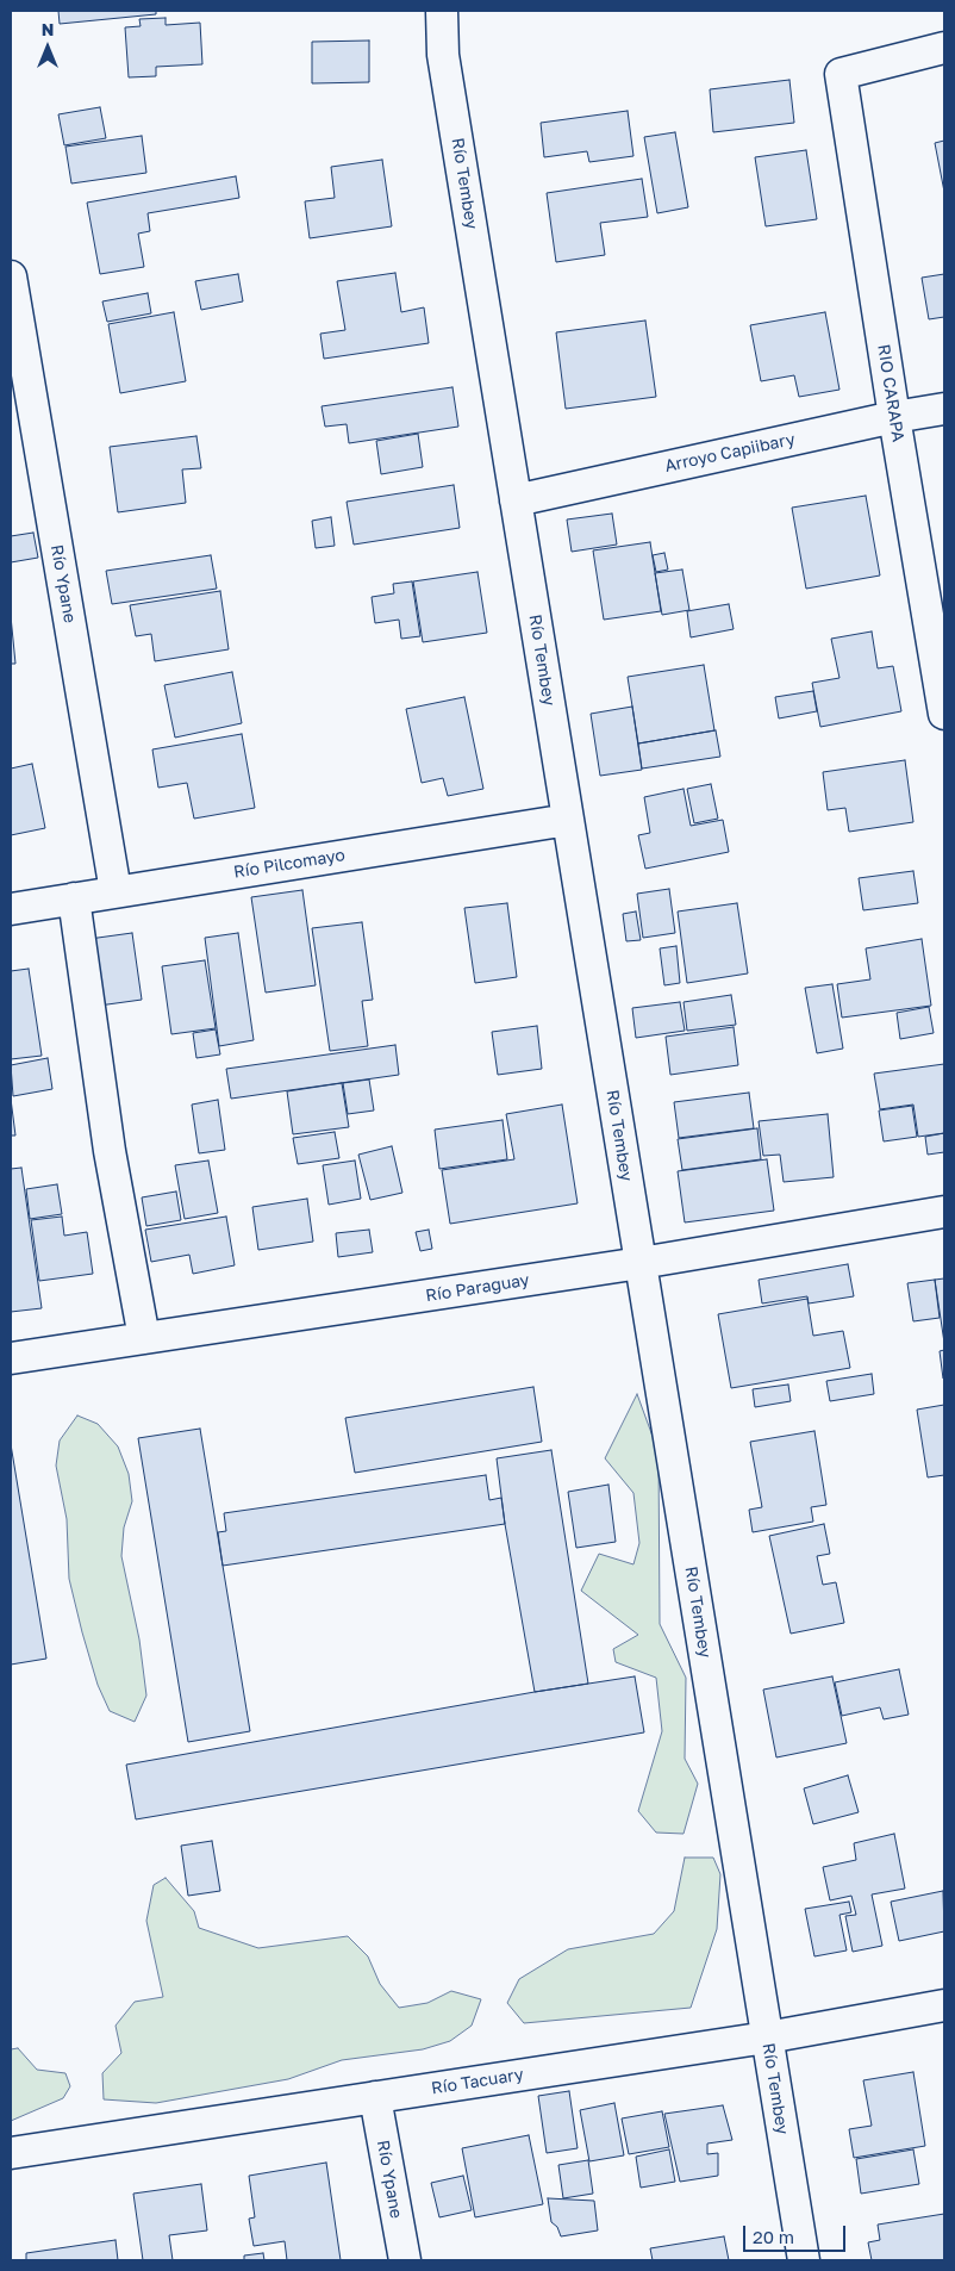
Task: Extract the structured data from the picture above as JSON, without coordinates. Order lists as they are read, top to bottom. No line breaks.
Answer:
{"streets":{"street":["Río Tembey","RIO CARAPA","Arroyo Capiibary","Río Ypane","Río Pilcomayo","Río Paraguay","Río Tacuary"]},"crossings":[["Río Tembey","Arroyo Capiibary"],["Río Tembey","Río Pilcomayo"],["Río Tembey","Río Paraguay"],["Río Tembey","Río Tacuary"],["RIO CARAPA","Arroyo Capiibary"],["Río Ypane","Río Pilcomayo"],["Río Ypane","Río Tacuary"]],"scale_bar":"20 m","north":"top"}
